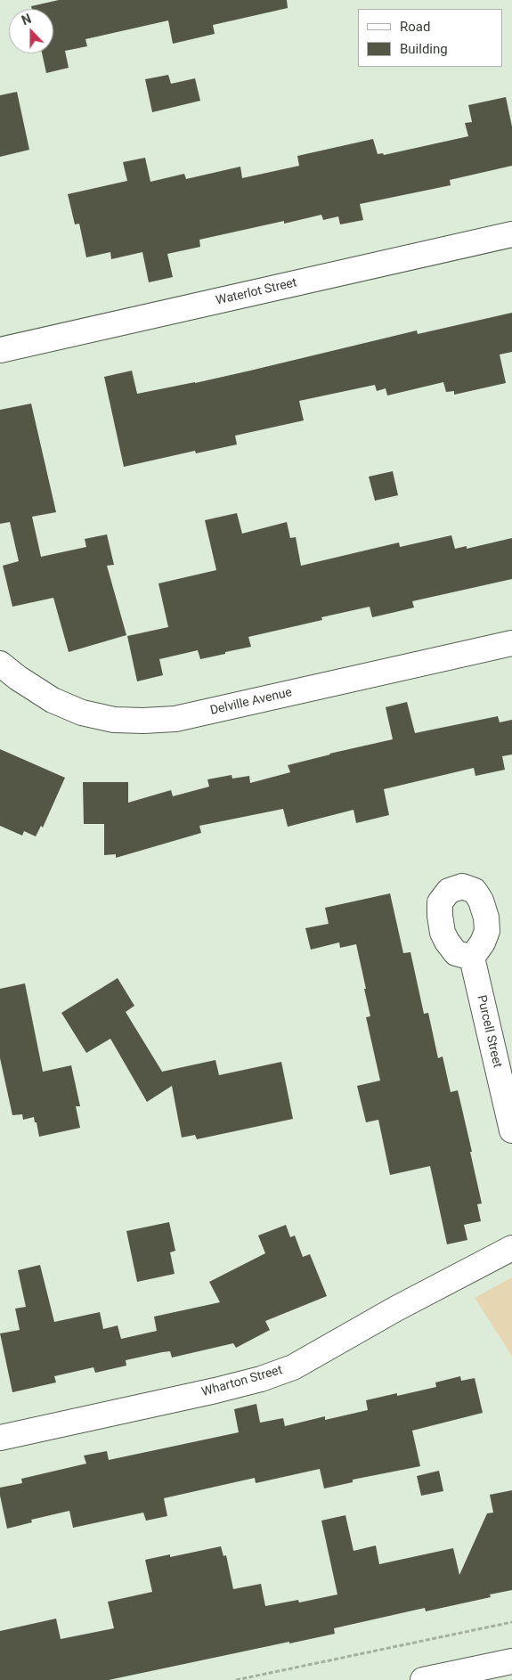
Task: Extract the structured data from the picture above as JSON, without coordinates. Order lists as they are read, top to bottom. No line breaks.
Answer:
{"streets":{"street":["Waterlot Street","Delville Avenue","Purcell Street","Wharton Street"]},"legend":["Road","Building"],"north":"top"}
